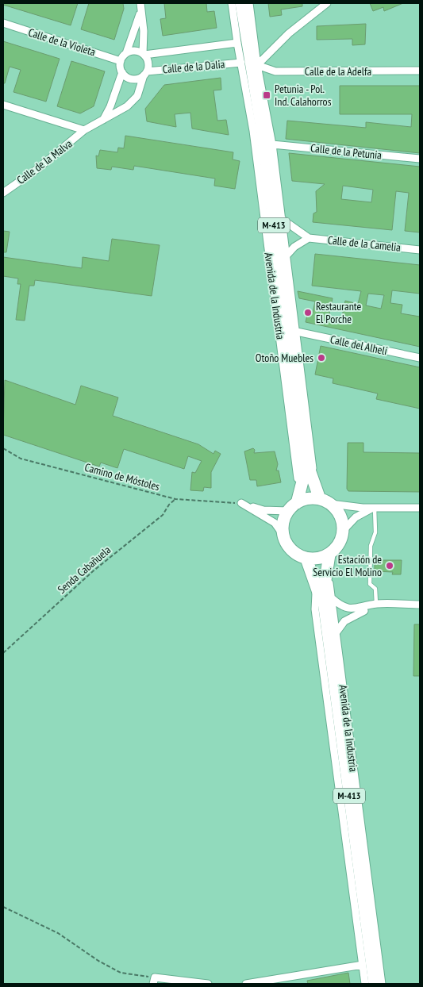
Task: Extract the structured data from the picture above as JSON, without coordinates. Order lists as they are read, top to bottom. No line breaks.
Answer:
{"streets":{"main road":["M-413","Avenida de la Industria"],"street":["Calle de la Violeta","Calle de la Dalia","Calle de la Adelfa","Calle de la Petunia","Calle de la Malva","Calle de la Camelia","Calle del Alhelí"],"path":["Camino de Móstoles","Senda Cabañuela"]},"crossings":[["Calle de la Violeta","Calle de la Dalia"],["Calle de la Dalia","Avenida de la Industria"],["Calle de la Adelfa","Avenida de la Industria"],["Calle de la Petunia","Avenida de la Industria"],["M-413","Avenida de la Industria"],["Calle de la Camelia","Avenida de la Industria"],["Avenida de la Industria","Calle del Alhelí"],["Camino de Móstoles","Senda Cabañuela"]],"places":{"transit":["Petunia - Pol. Ind. Calahorros"],"other":["Restaurante El Porche","Otoño Muebles","Estación de Servicio El Molino"]}}
